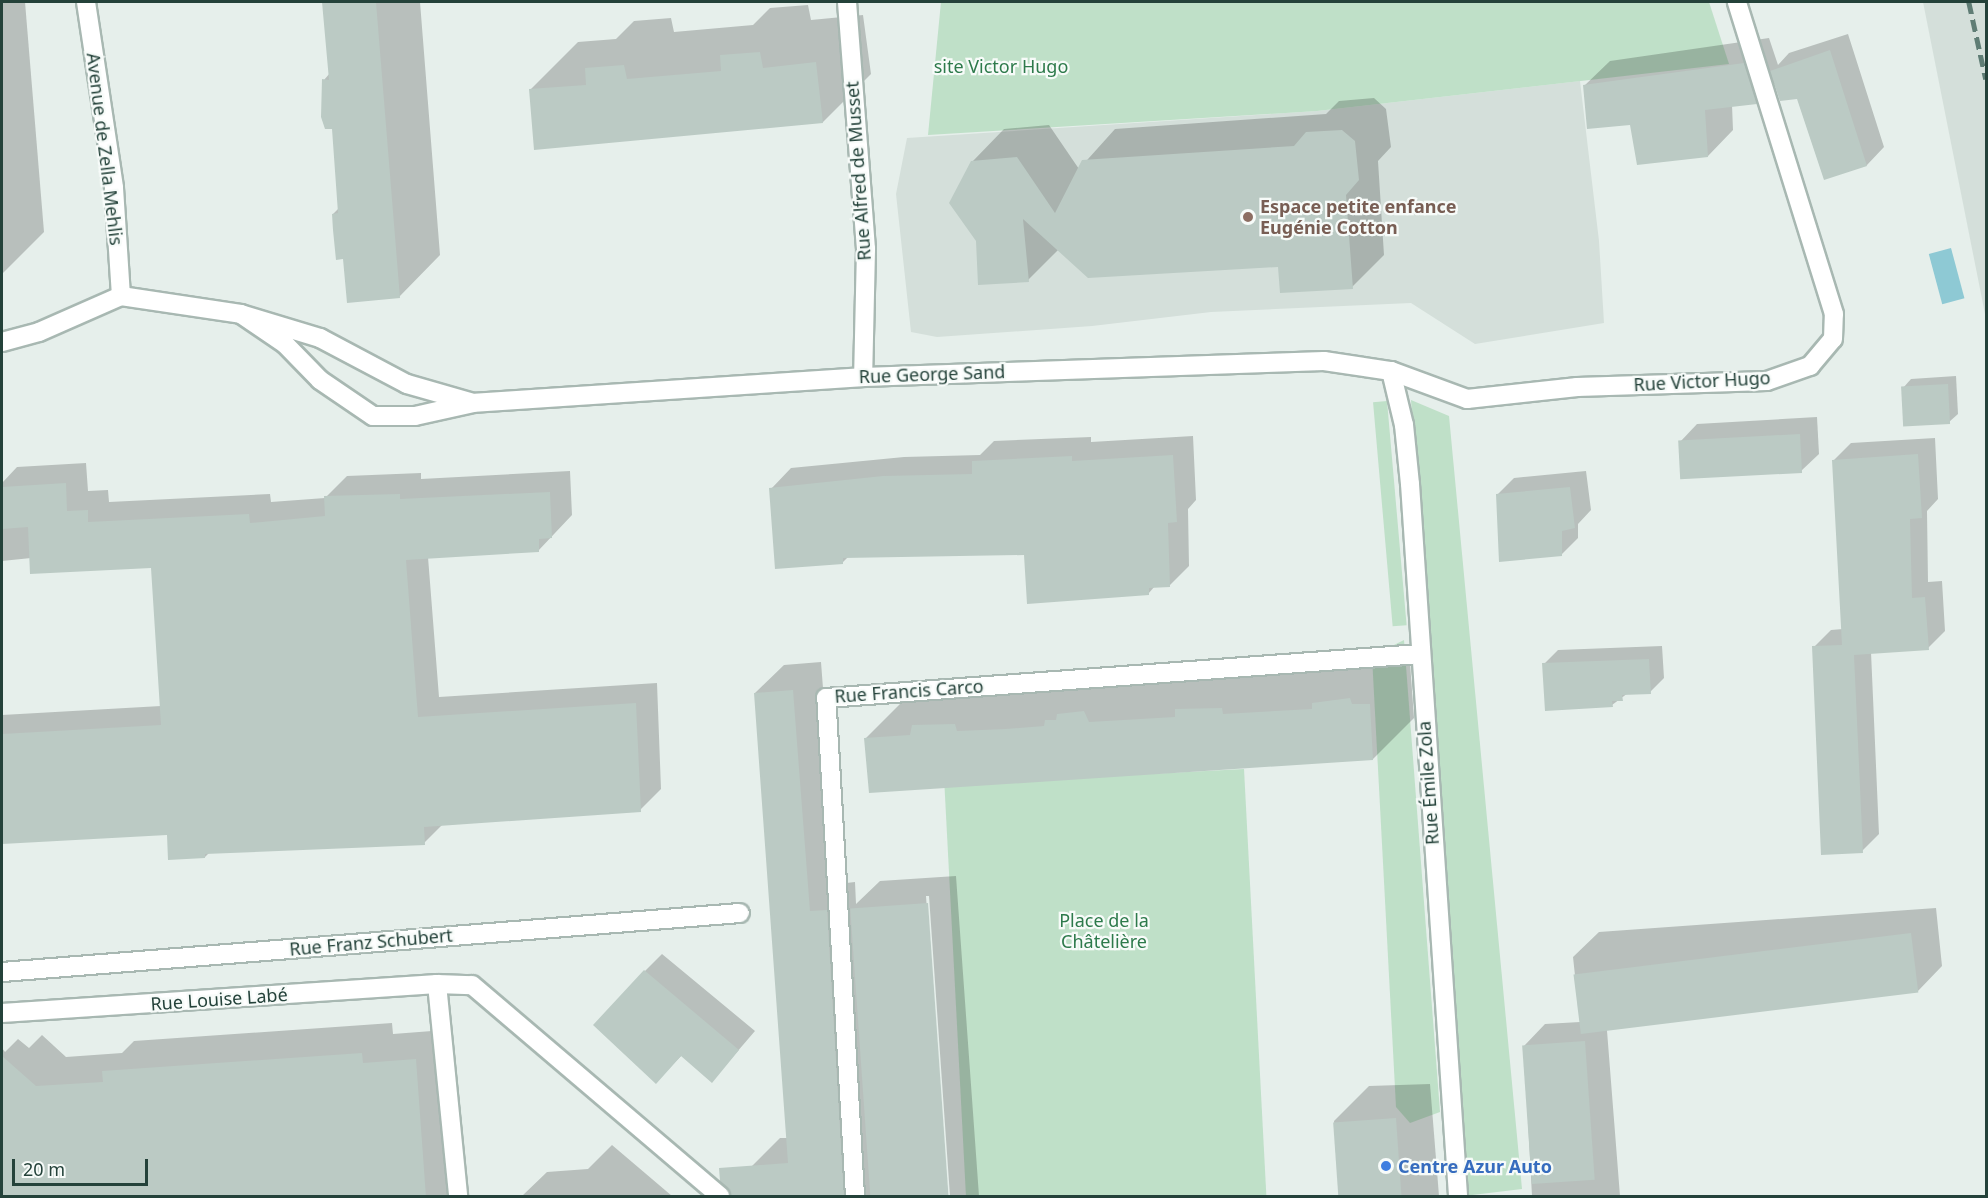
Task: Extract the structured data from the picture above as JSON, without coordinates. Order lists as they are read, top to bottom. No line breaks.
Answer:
{"streets":{"street":["Avenue de Zella Mehlis","Rue Alfred de Musset","Rue George Sand","Rue Victor Hugo","Rue Francis Carco","Rue Émile Zola","Rue Franz Schubert","Rue Louise Labé"]},"crossings":[["Avenue de Zella Mehlis","Rue George Sand"],["Rue Alfred de Musset","Rue George Sand"],["Rue George Sand","Rue Victor Hugo"],["Rue George Sand","Rue Émile Zola"],["Rue Victor Hugo","Rue Émile Zola"],["Rue Francis Carco","Rue Émile Zola"]],"parks":["site Victor Hugo","Place de la Châtelière"],"places":["Espace petite enfance Eugénie Cotton","Centre Azur Auto"],"scale_bar":"20 m"}
